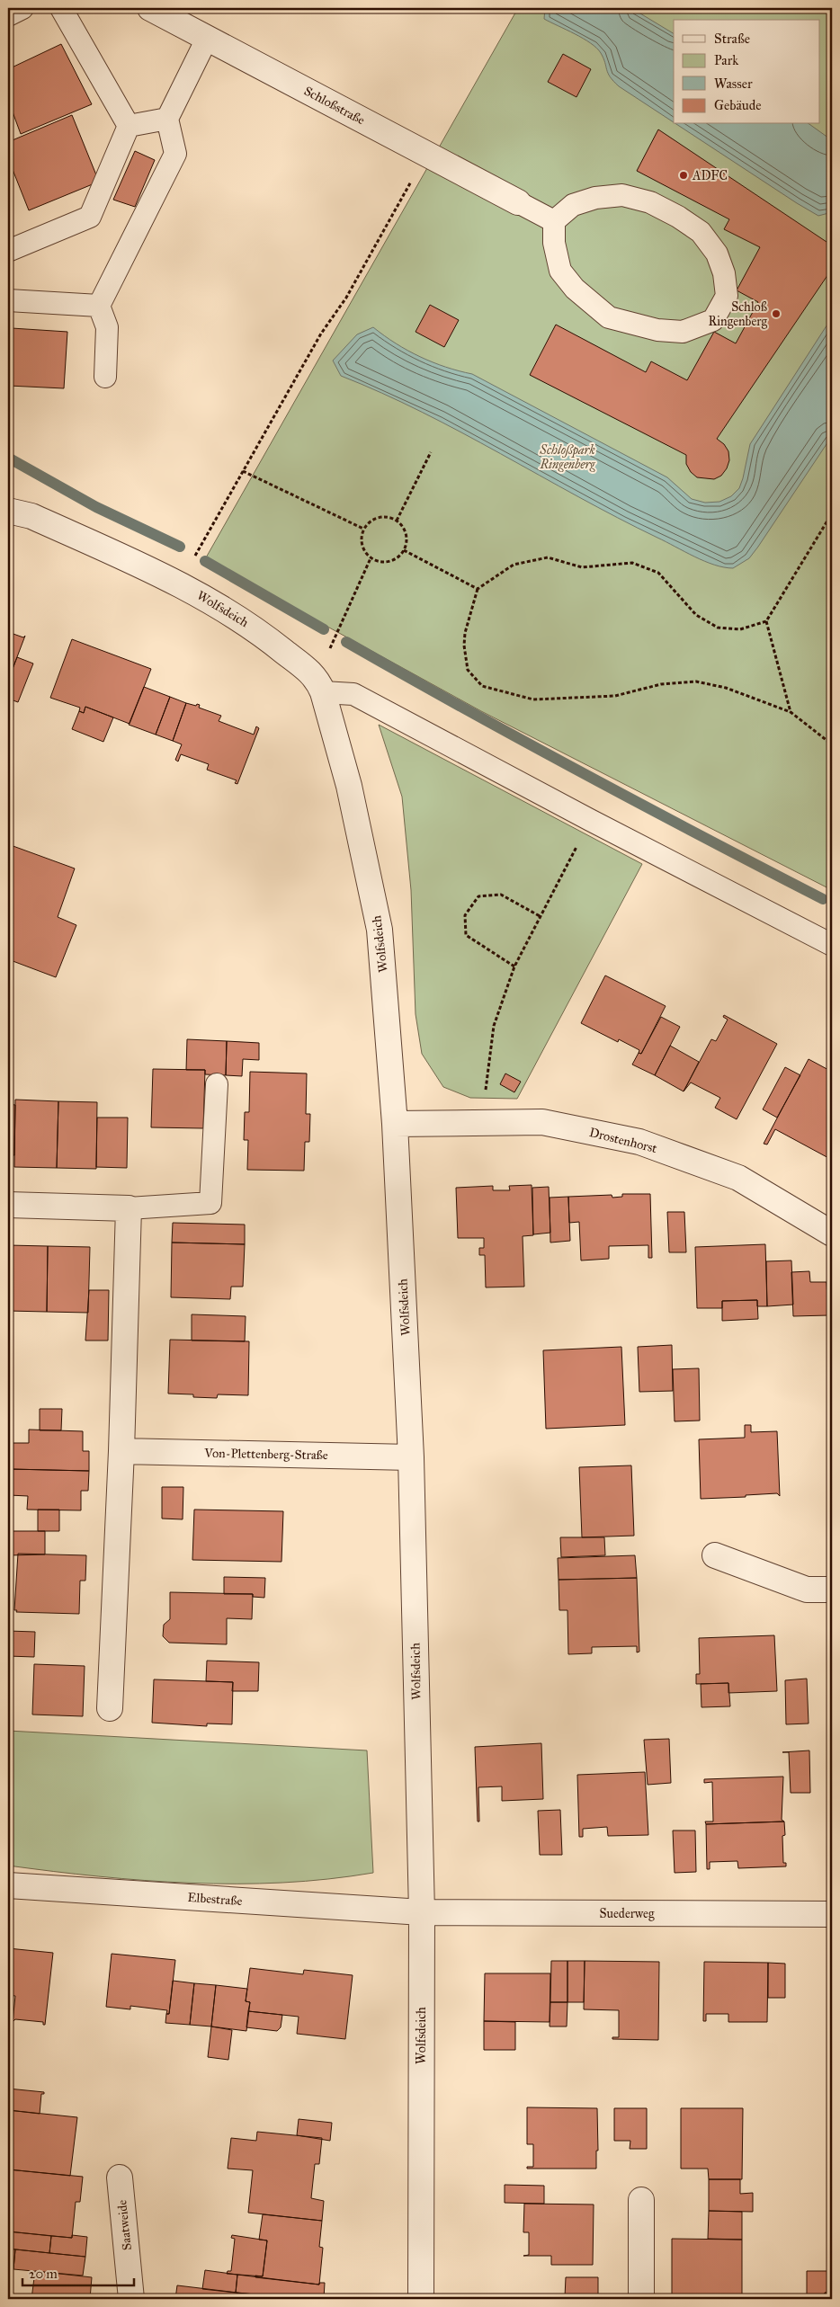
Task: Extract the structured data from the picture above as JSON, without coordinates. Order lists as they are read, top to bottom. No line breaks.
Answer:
{"streets":{"street":["Schloßstraße","Wolfsdeich","Drostenhorst","Von-Plettenberg-Straße","Elbestraße","Suederweg","Saatweide"]},"crossings":[["Wolfsdeich","Drostenhorst"],["Wolfsdeich","Von-Plettenberg-Straße"],["Wolfsdeich","Elbestraße"],["Wolfsdeich","Suederweg"],["Elbestraße","Suederweg"]],"parks":["Schloßpark Ringenberg"],"places":["ADFC","Schloß Ringenberg"],"legend":["Straße","Park","Wasser","Gebäude"],"scale_bar":"20 m"}
